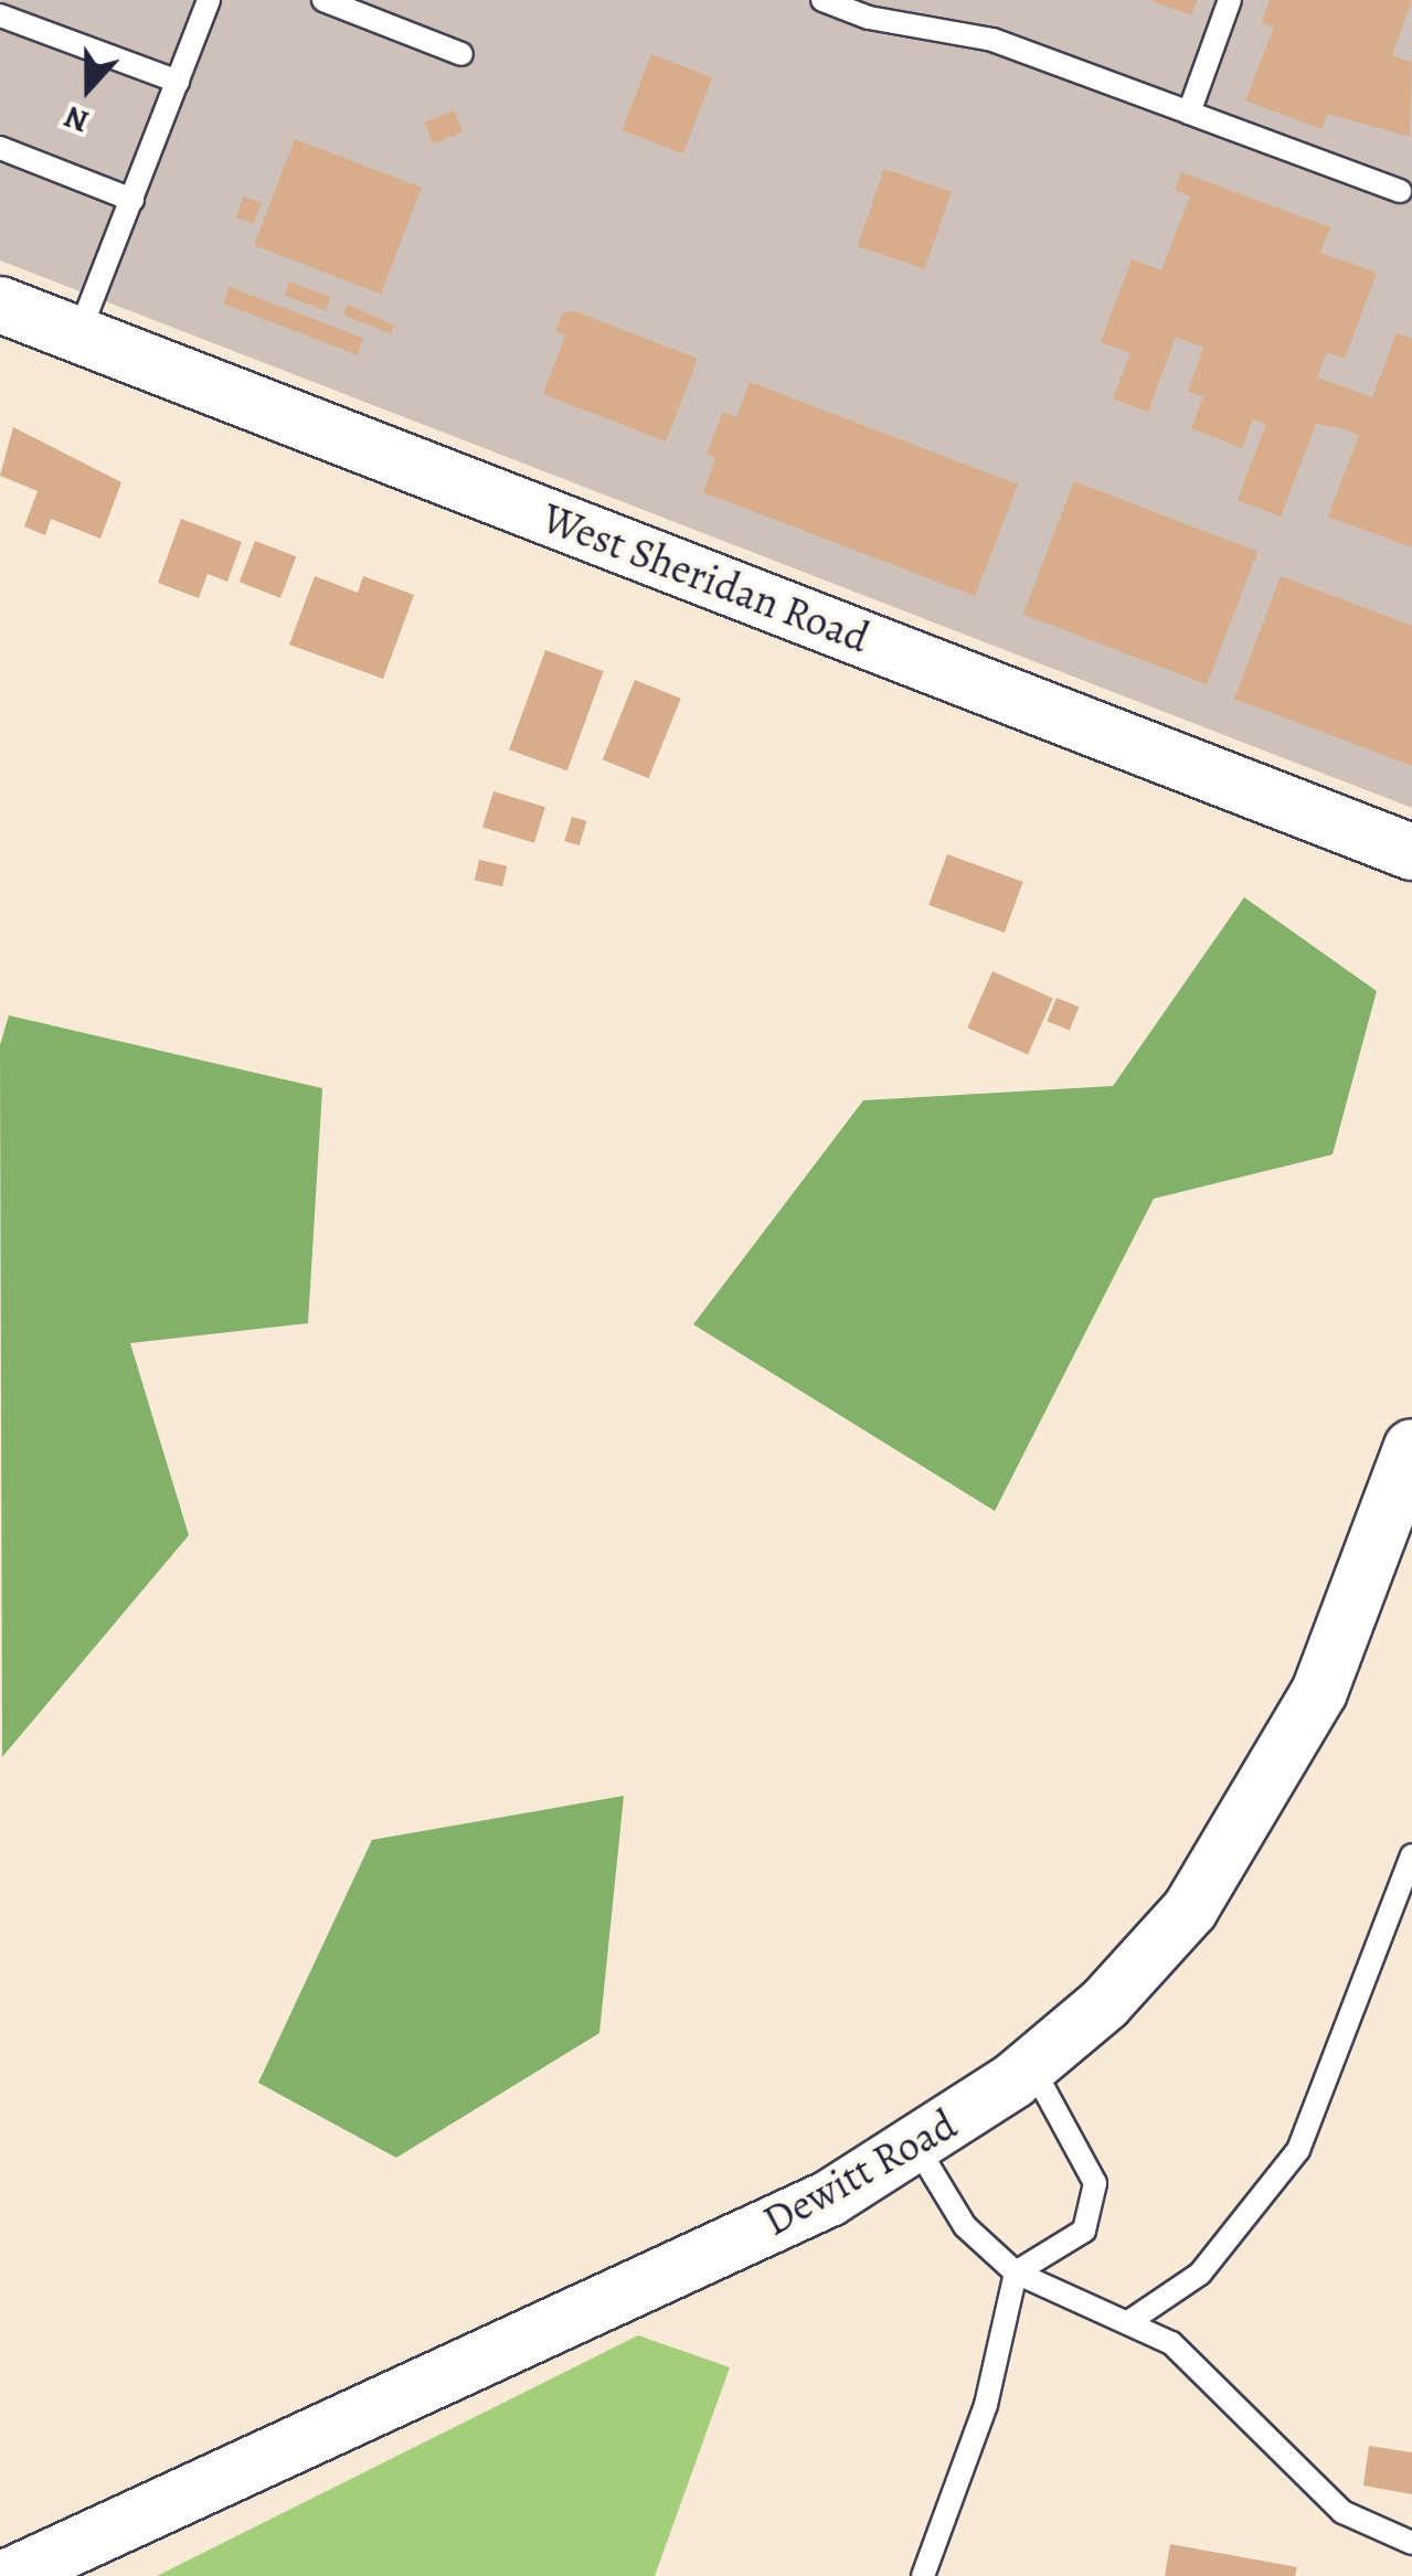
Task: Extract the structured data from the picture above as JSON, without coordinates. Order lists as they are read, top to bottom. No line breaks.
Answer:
{"streets":{"street":["West Sheridan Road","Dewitt Road"]},"north":"bottom"}
